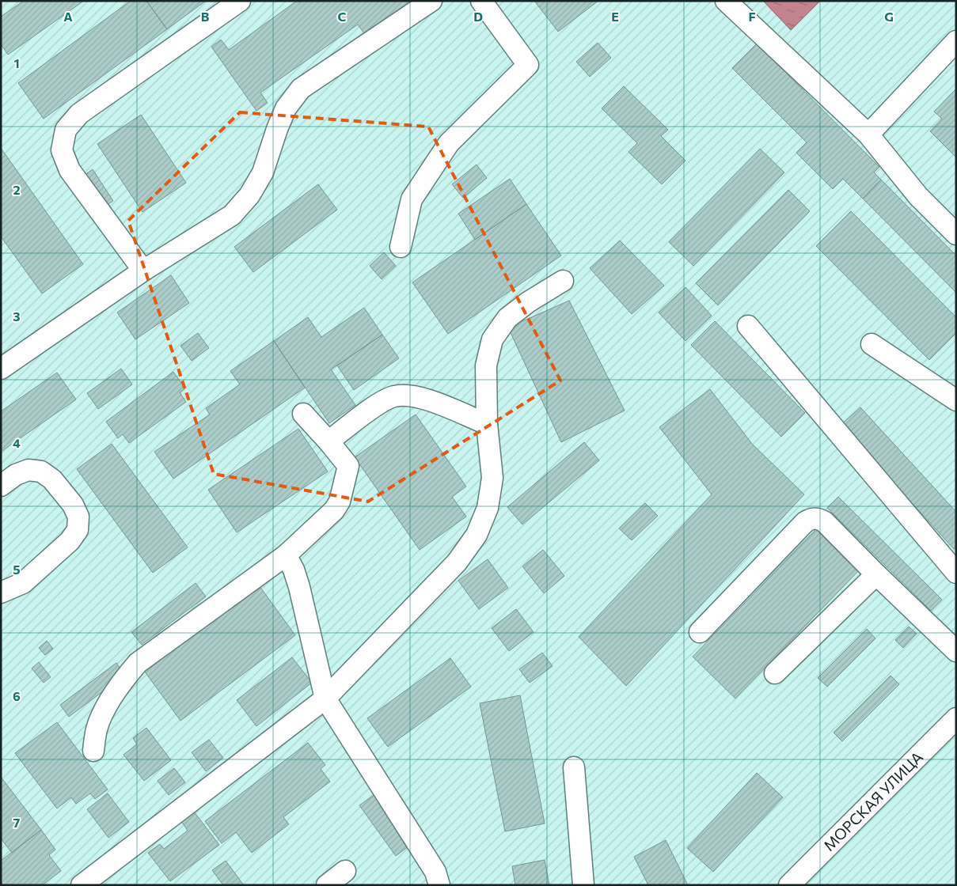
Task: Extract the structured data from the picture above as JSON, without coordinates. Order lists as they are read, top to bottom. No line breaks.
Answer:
{"streets":{"street":["МОРСКАЯ УЛИЦА"]},"grid":{"columns":["A","B","C","D","E","F","G"],"rows":["1","2","3","4","5","6","7"]}}
